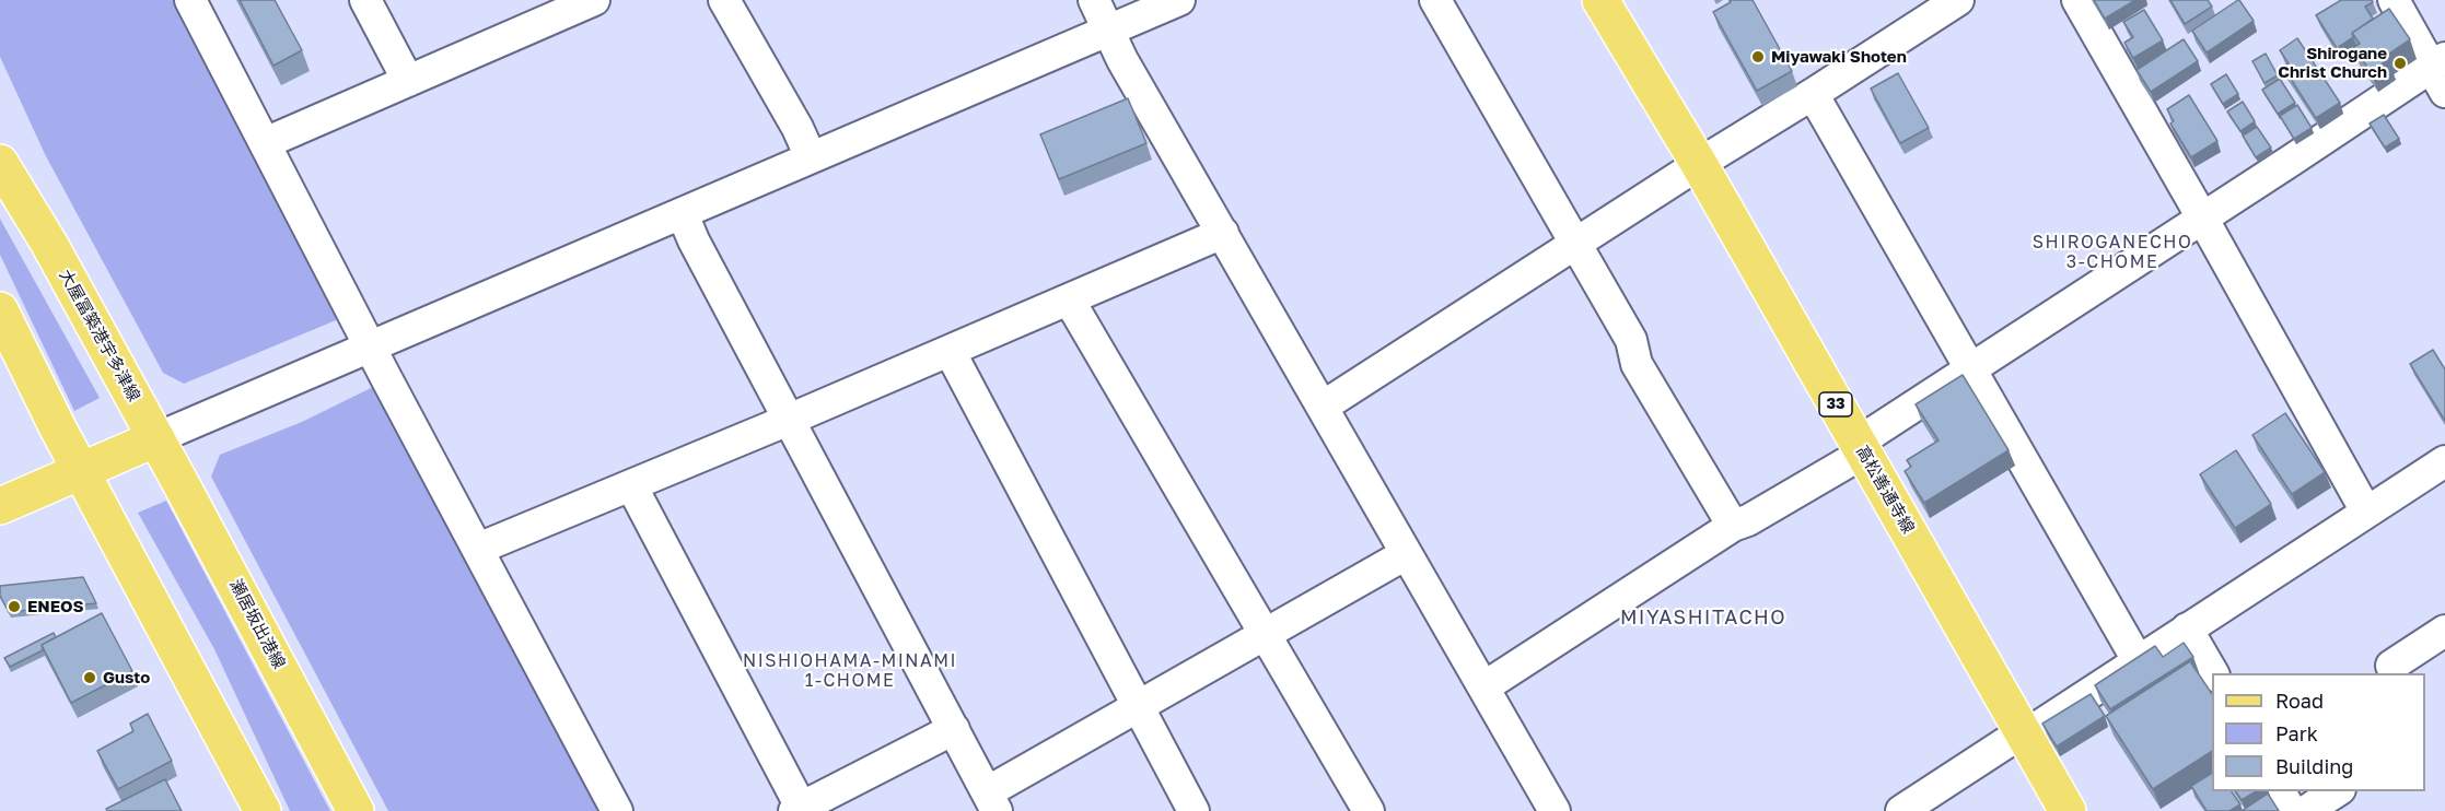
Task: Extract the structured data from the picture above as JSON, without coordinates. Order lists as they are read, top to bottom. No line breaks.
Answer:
{"streets":{"main road":["大屋冨築港宇多津線","33","高松善通寺線","瀬居坂出港線"]},"crossings":[["大屋冨築港宇多津線","瀬居坂出港線"]],"districts":["SHIROGANECHO 3-CHOME","MIYASHITACHO","NISHIOHAMA-MINAMI 1-CHOME"],"places":["Miyawaki Shoten","Shirogane Christ Church","ENEOS","Gusto"],"legend":["Road","Park","Building"]}
